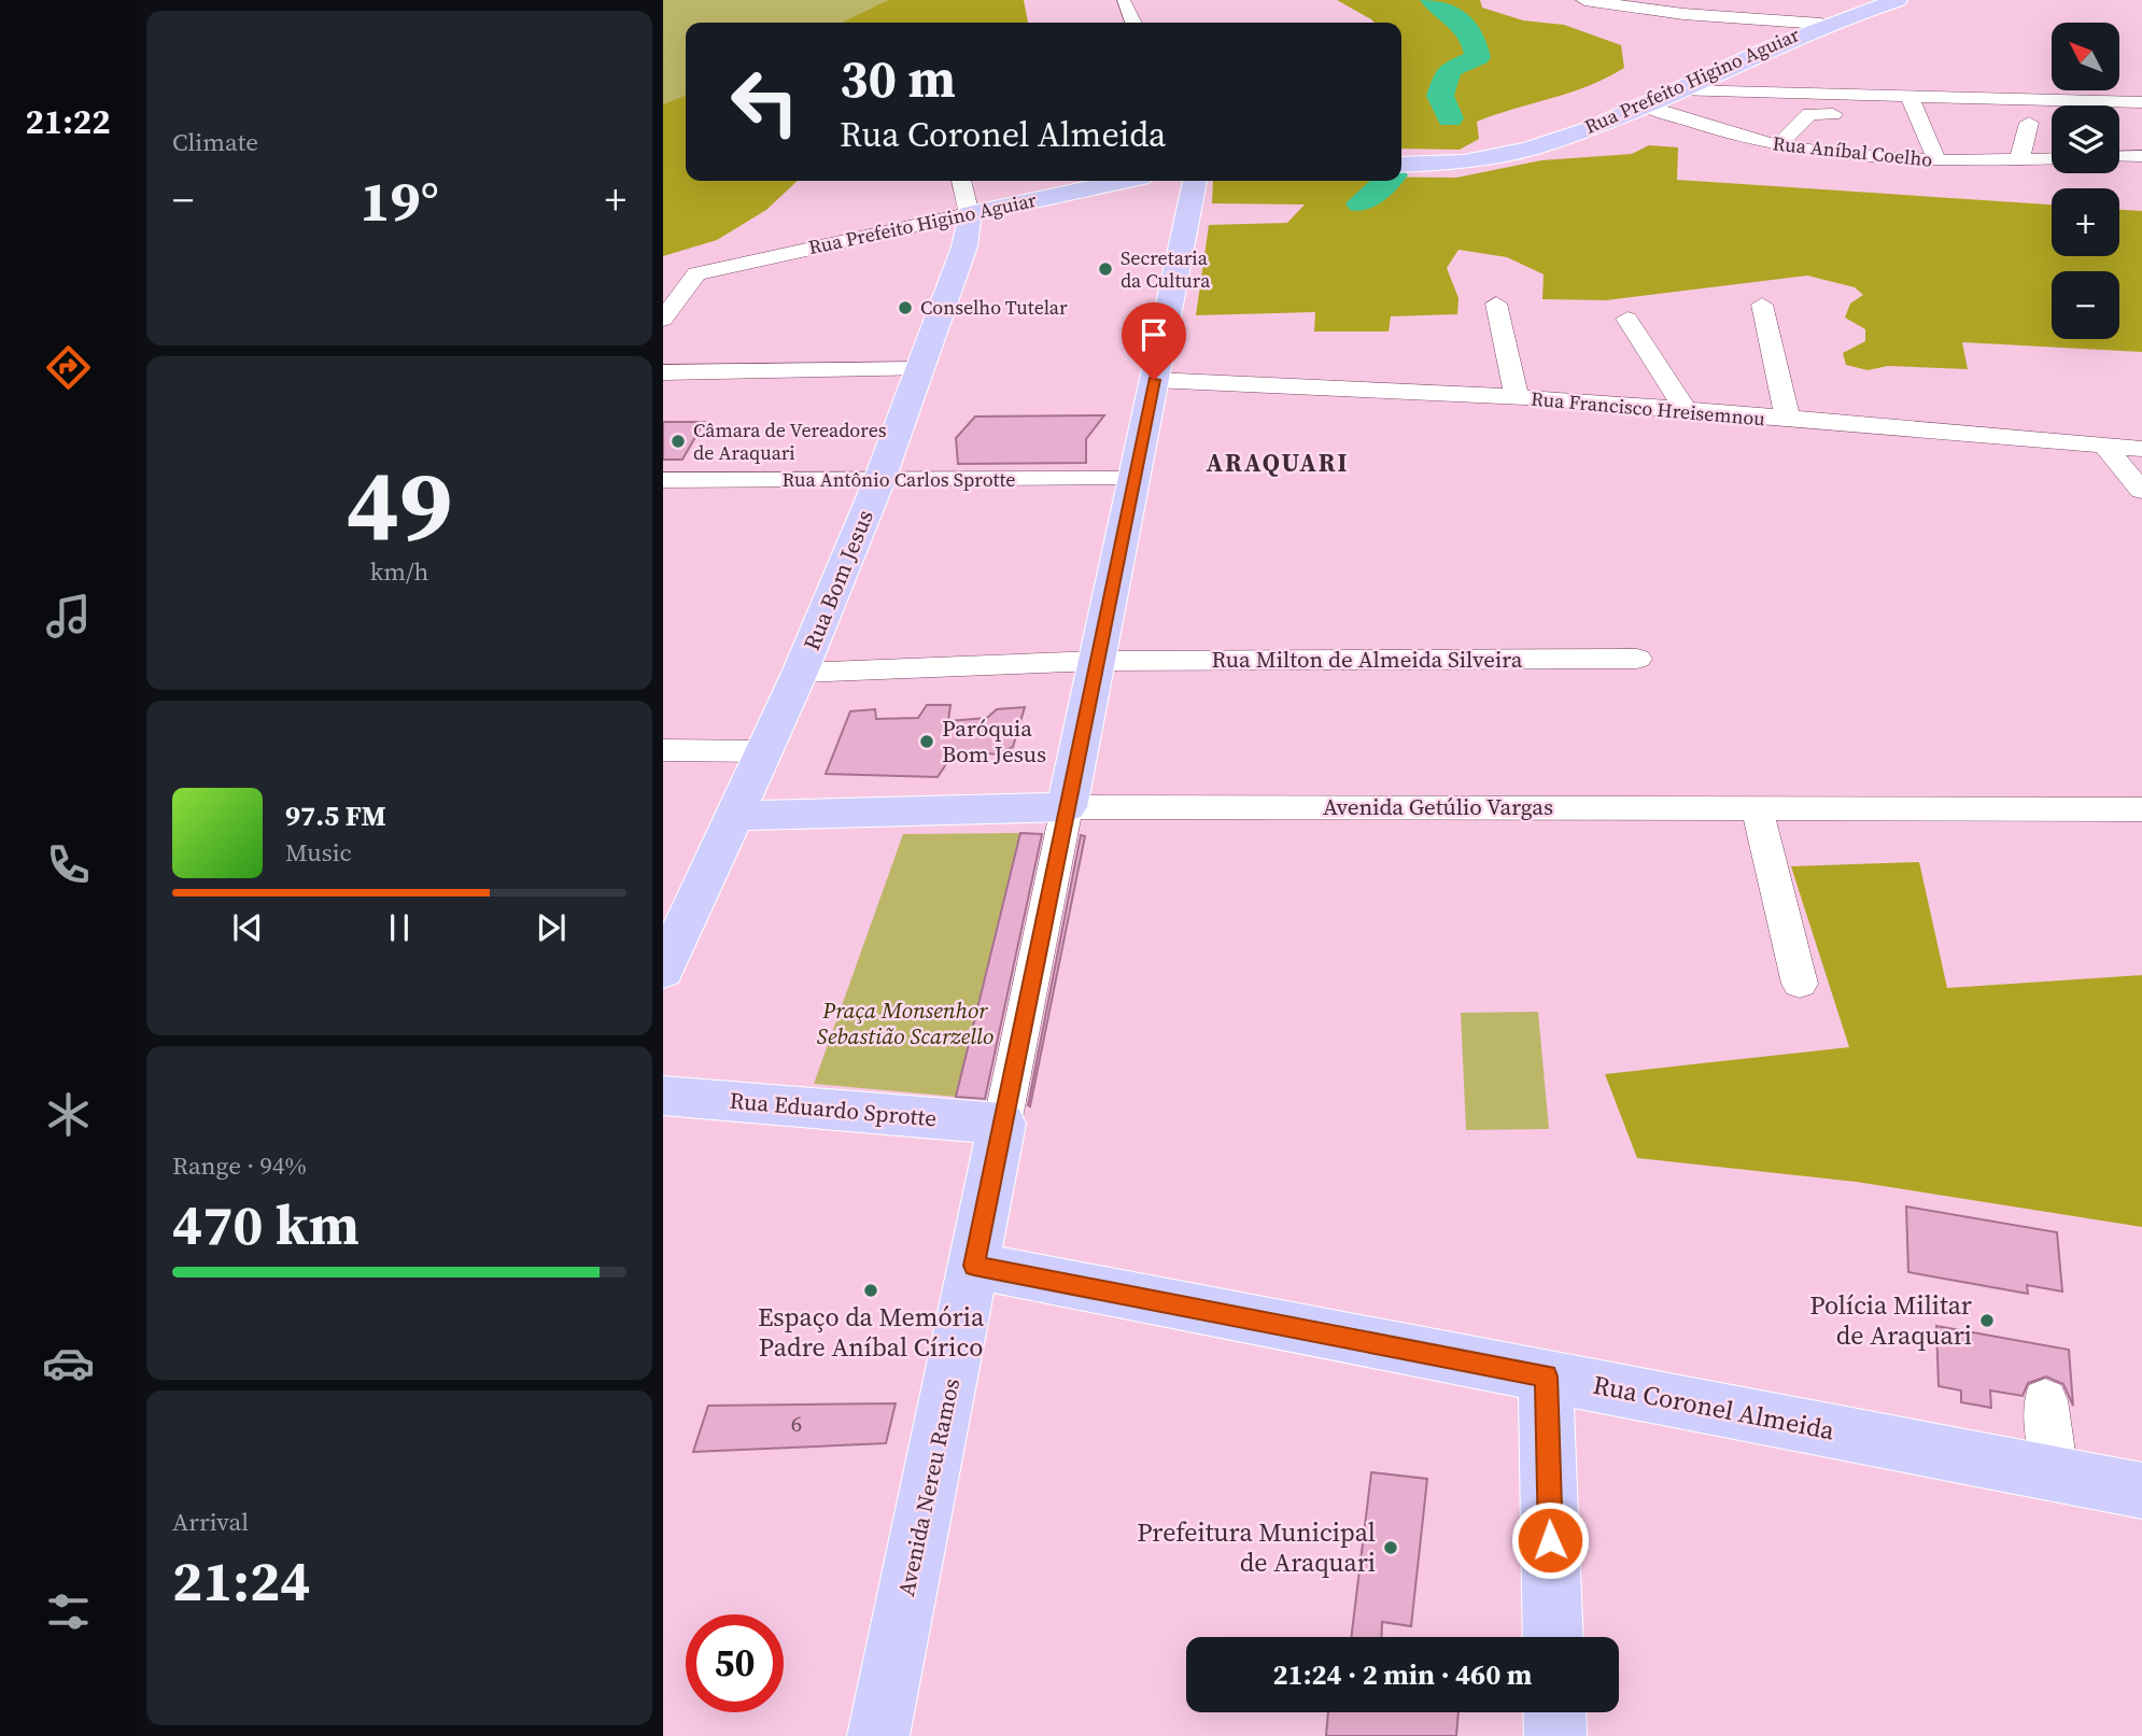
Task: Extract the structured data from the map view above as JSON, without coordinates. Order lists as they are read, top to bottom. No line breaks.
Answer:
{"streets":{"main road":["Rua Prefeito Higino Aguiar","Rua Bom Jesus","Avenida Getúlio Vargas","Rua Eduardo Sprotte","Rua Coronel Almeida","Avenida Nereu Ramos"],"street":["Rua Aníbal Coelho","Rua Francisco Hreisemnou","Rua Antônio Carlos Sprotte","Rua Milton de Almeida Silveira"]},"crossings":[["Rua Prefeito Higino Aguiar","Rua Aníbal Coelho"],["Rua Prefeito Higino Aguiar","Rua Bom Jesus"],["Rua Francisco Hreisemnou","Avenida Nereu Ramos"],["Rua Antônio Carlos Sprotte","Rua Bom Jesus"],["Rua Antônio Carlos Sprotte","Avenida Nereu Ramos"],["Rua Bom Jesus","Rua Milton de Almeida Silveira"],["Rua Bom Jesus","Avenida Getúlio Vargas"],["Rua Milton de Almeida Silveira","Avenida Nereu Ramos"],["Avenida Getúlio Vargas","Avenida Nereu Ramos"],["Rua Eduardo Sprotte","Avenida Nereu Ramos"],["Rua Coronel Almeida","Avenida Nereu Ramos"]],"districts":["ARAQUARI"],"parks":["Praça Monsenhor Sebastião Scarzello"],"places":["Secretaria da Cultura","Conselho Tutelar","Câmara de Vereadores de Araquari","Paróquia Bom Jesus","Espaço da Memória Padre Aníbal Círico","Polícia Militar de Araquari","Prefeitura Municipal de Araquari"],"house_numbers":["6"],"north":"top left","page":{"tabs":"21:22","tile":["Climate",["49","km/h"],["Range · 94%","470 km"],["Arrival","21:24"]],"map_buttons":["+","−"],"turn":["30 m","Rua Coronel Almeida"],"heat":["−","19°","+"],"song":["97.5 FM","Music"],"limit":"50","trip":"21:24 · 2 min · 460 m"}}
